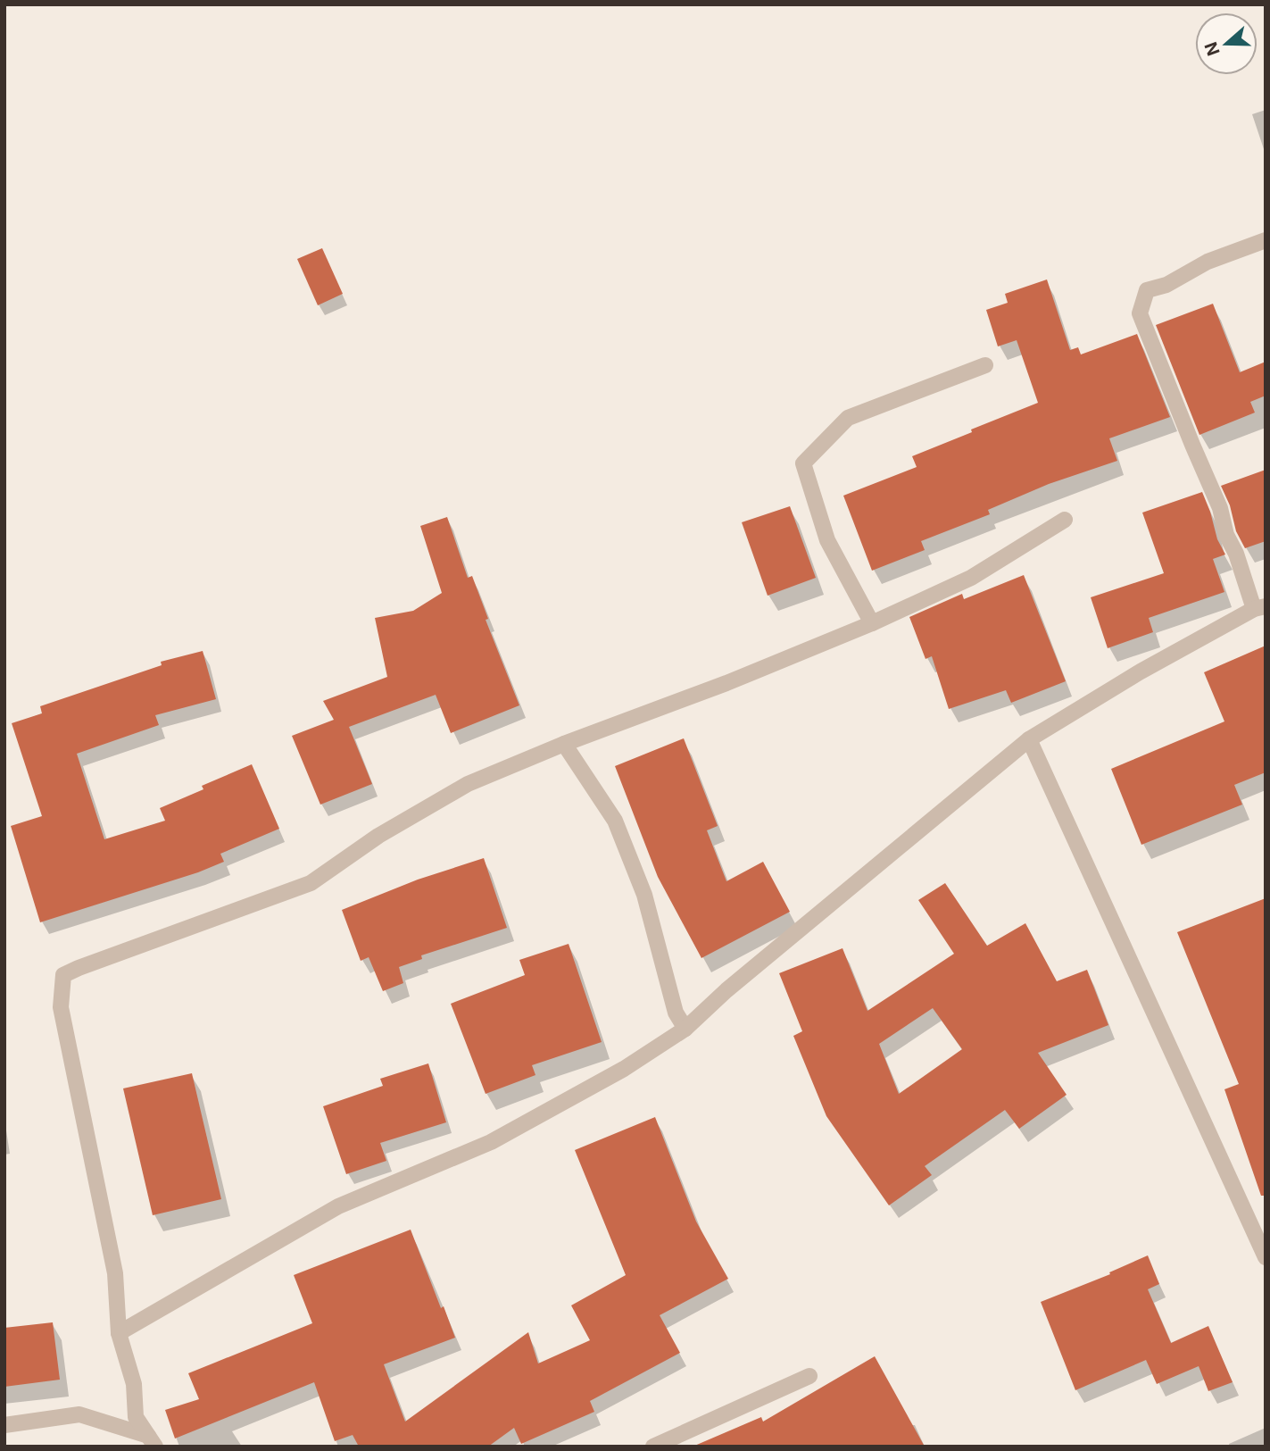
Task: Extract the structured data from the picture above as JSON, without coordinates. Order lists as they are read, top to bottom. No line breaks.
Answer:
{"north":"left"}
